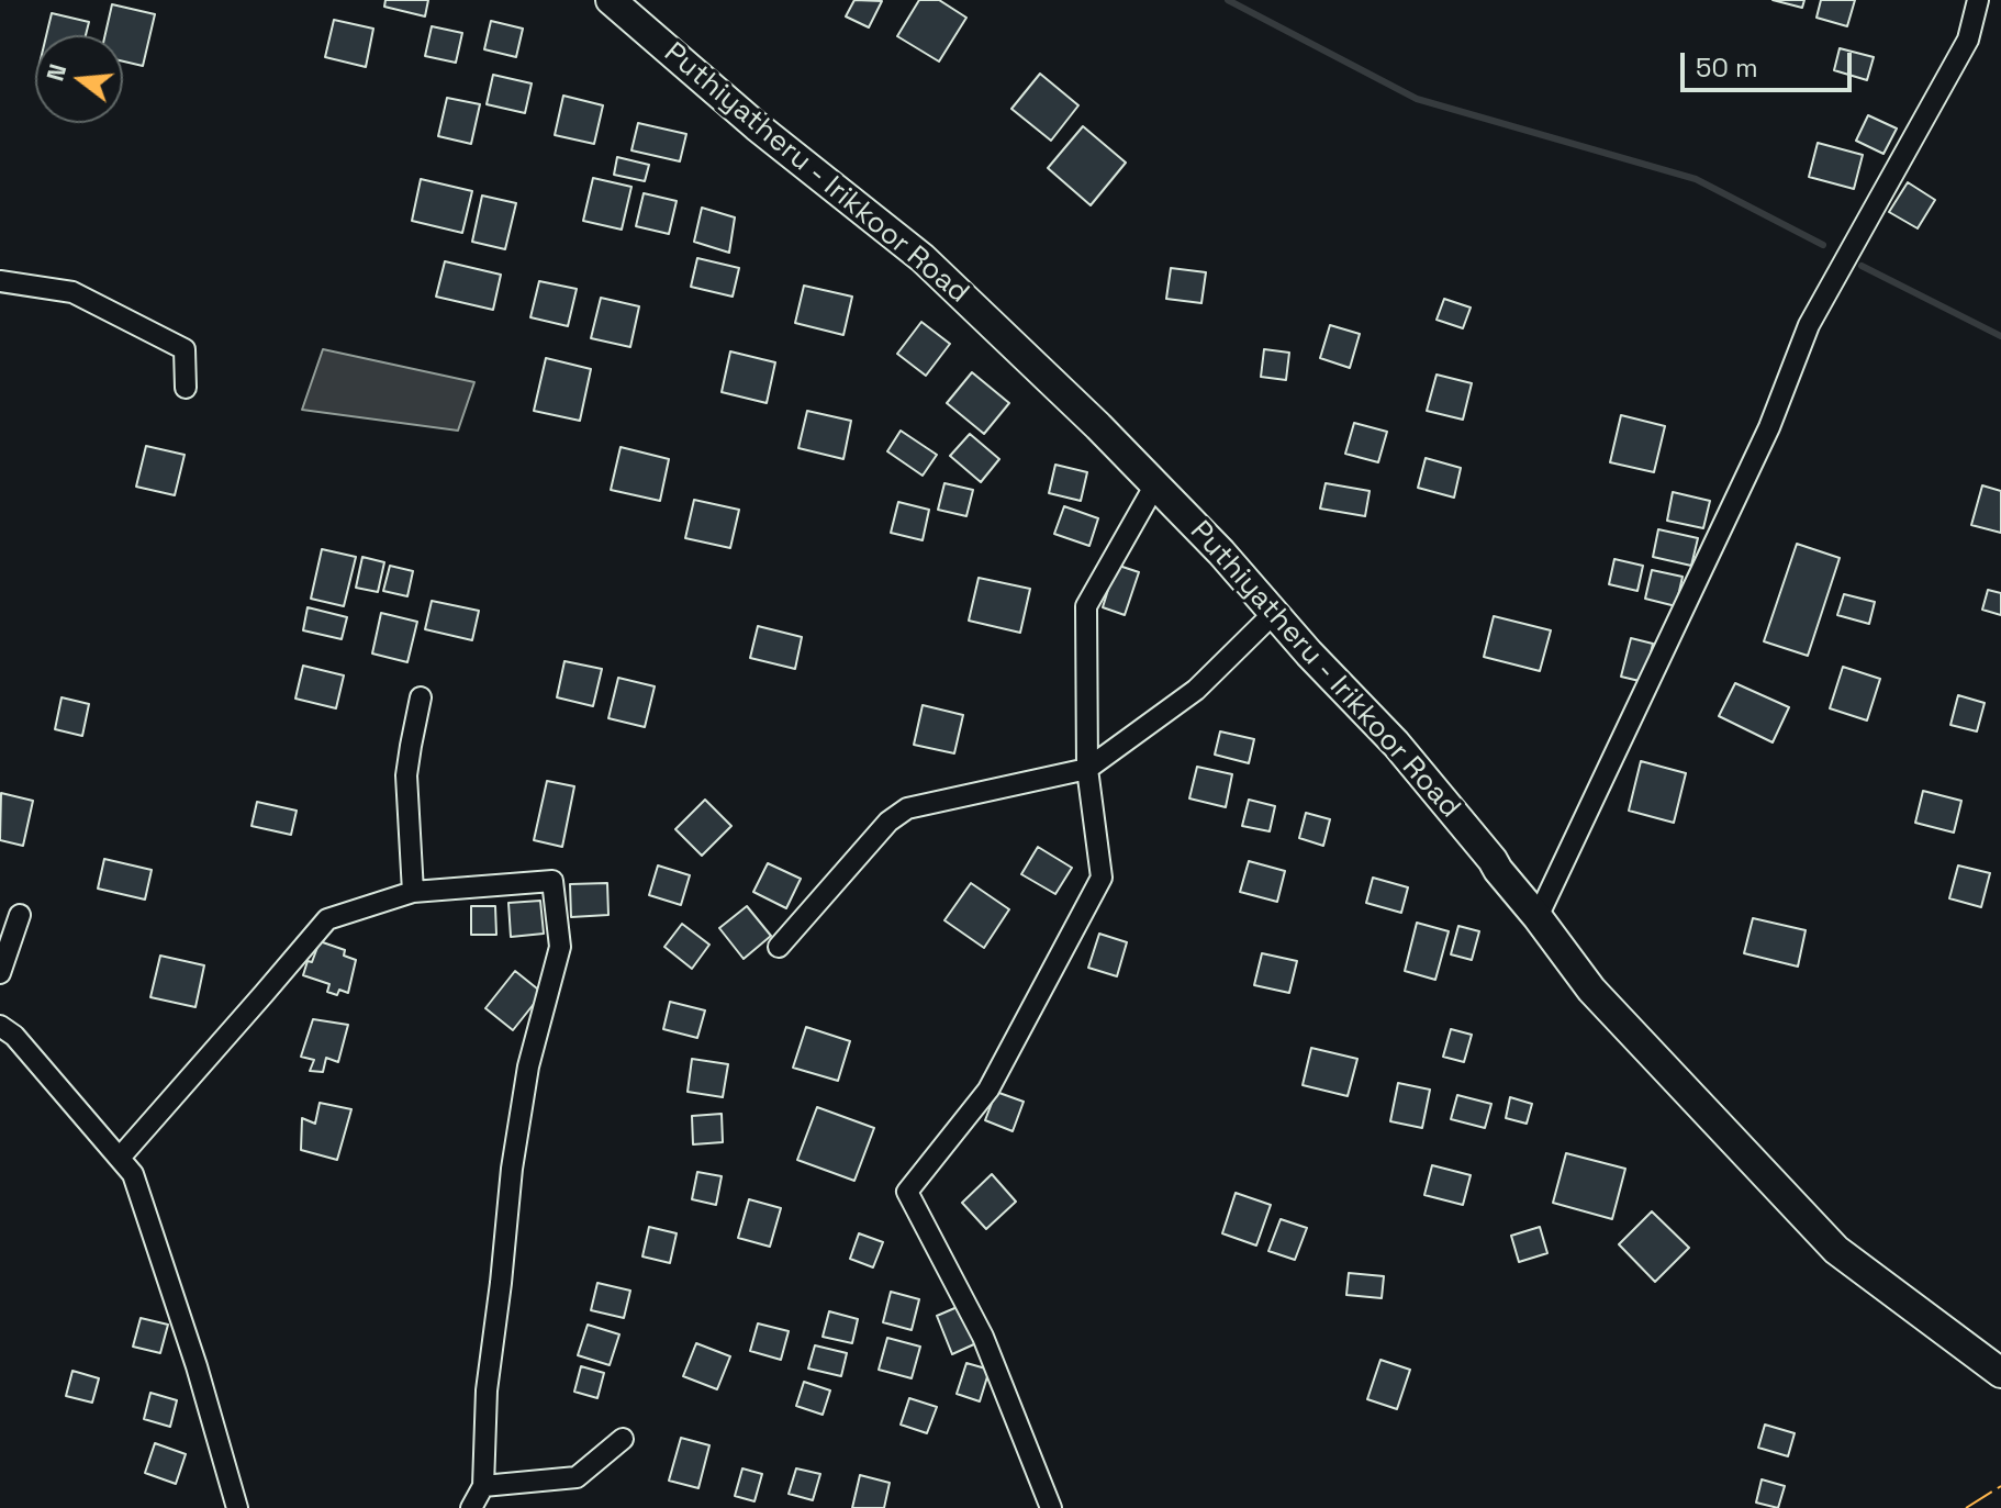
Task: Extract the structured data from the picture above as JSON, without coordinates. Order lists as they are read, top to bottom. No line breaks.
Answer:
{"streets":{"main road":["Puthiyatheru - Irikkoor Road"]},"scale_bar":"50 m","north":"left"}
